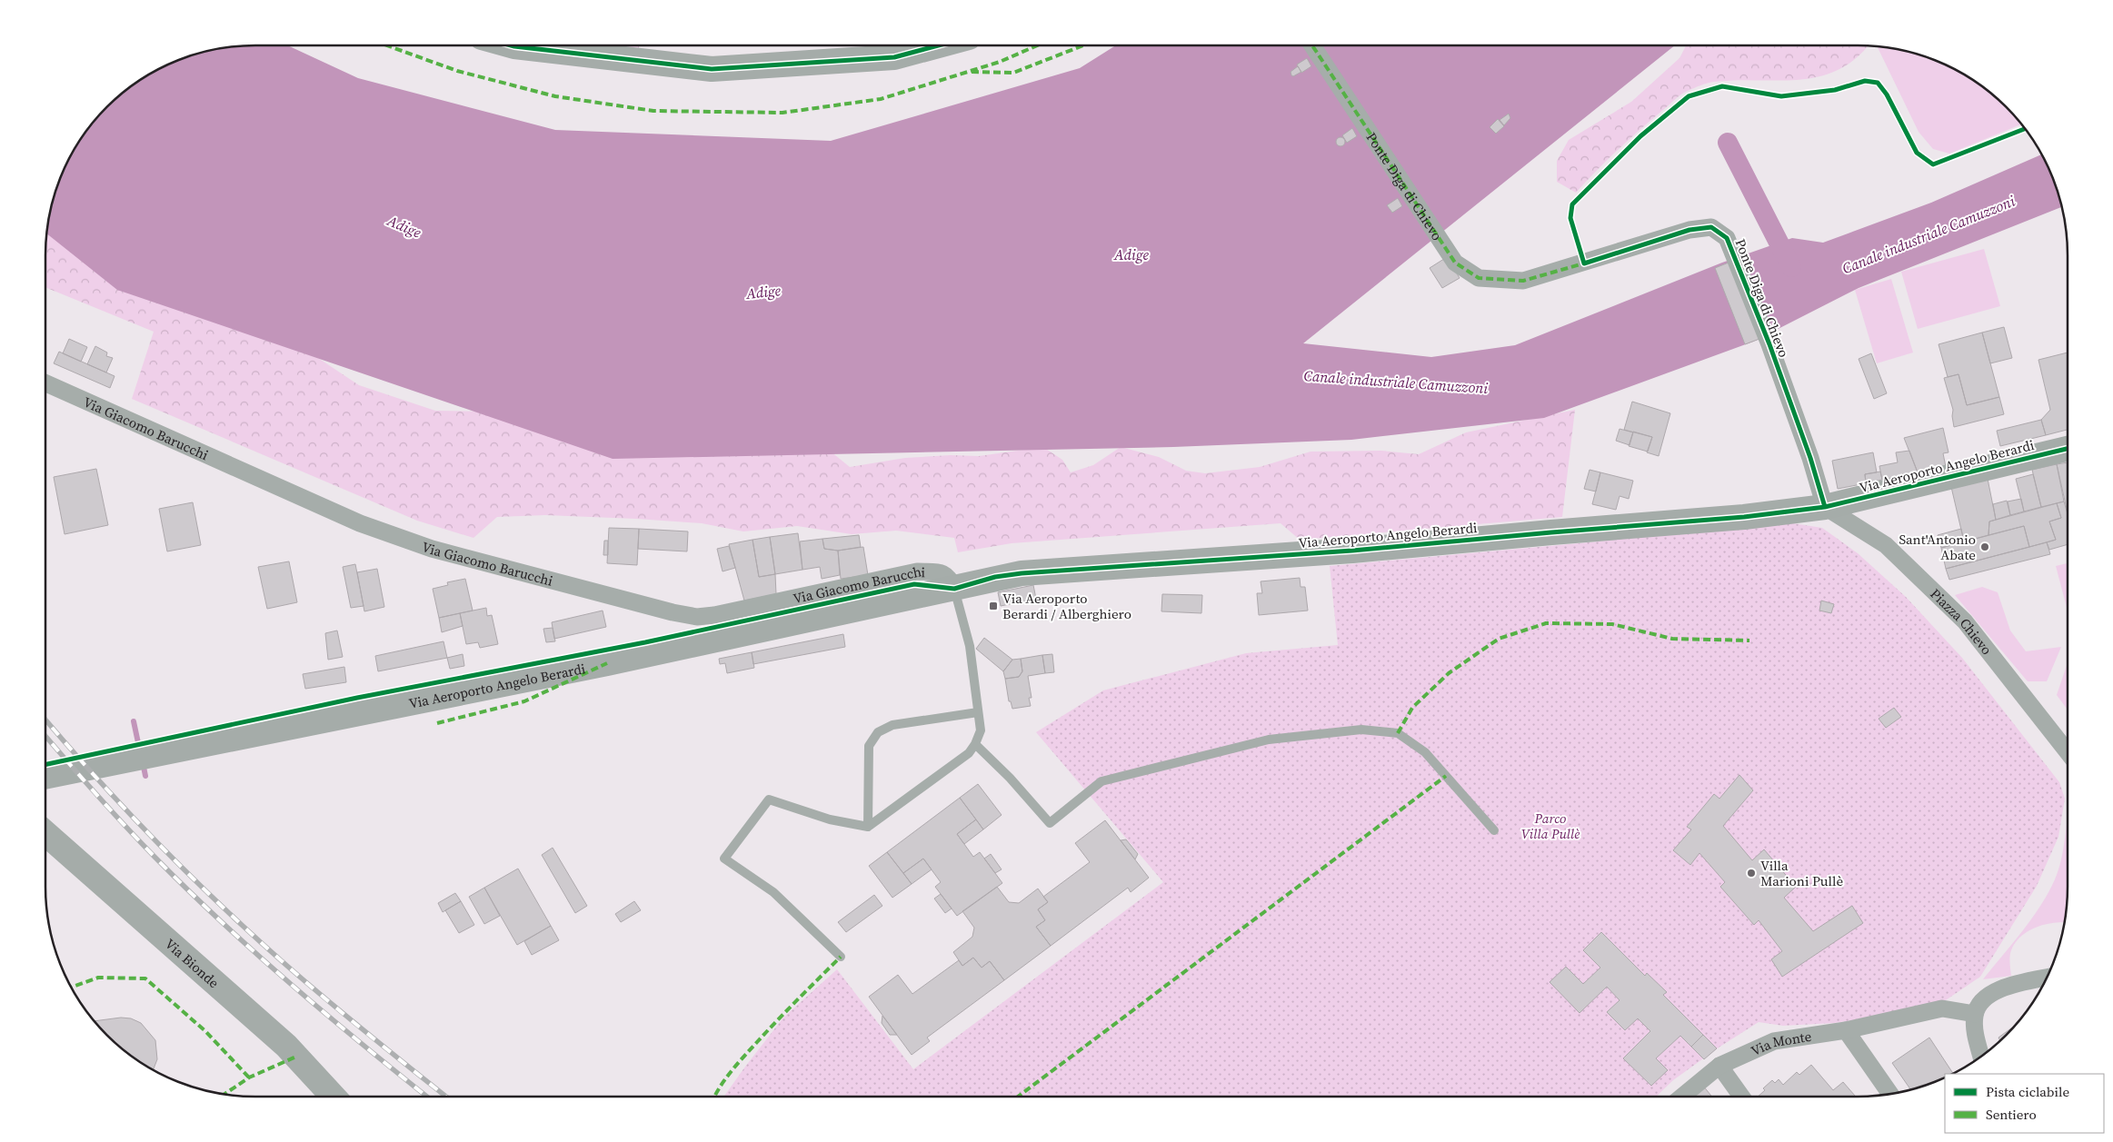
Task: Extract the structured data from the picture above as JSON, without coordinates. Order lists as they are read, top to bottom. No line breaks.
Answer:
{"streets":{"street":["Ponte Diga di Chievo","Via Giacomo Barucchi","Via Aeroporto Angelo Berardi","Piazza Chievo","Via Bionde","Via Monte"]},"crossings":[["Ponte Diga di Chievo","Via Aeroporto Angelo Berardi"],["Ponte Diga di Chievo","Piazza Chievo"],["Via Giacomo Barucchi","Via Aeroporto Angelo Berardi"],["Via Aeroporto Angelo Berardi","Piazza Chievo"]],"water":["Adige","Canale industriale Camuzzoni"],"parks":["Parco Villa Pullè"],"places":{"other":["Sant'Antonio Abate","Villa Marioni Pullè"],"transit":["Via Aeroporto Berardi / Alberghiero"]},"legend":["Pista ciclabile","Sentiero"]}
